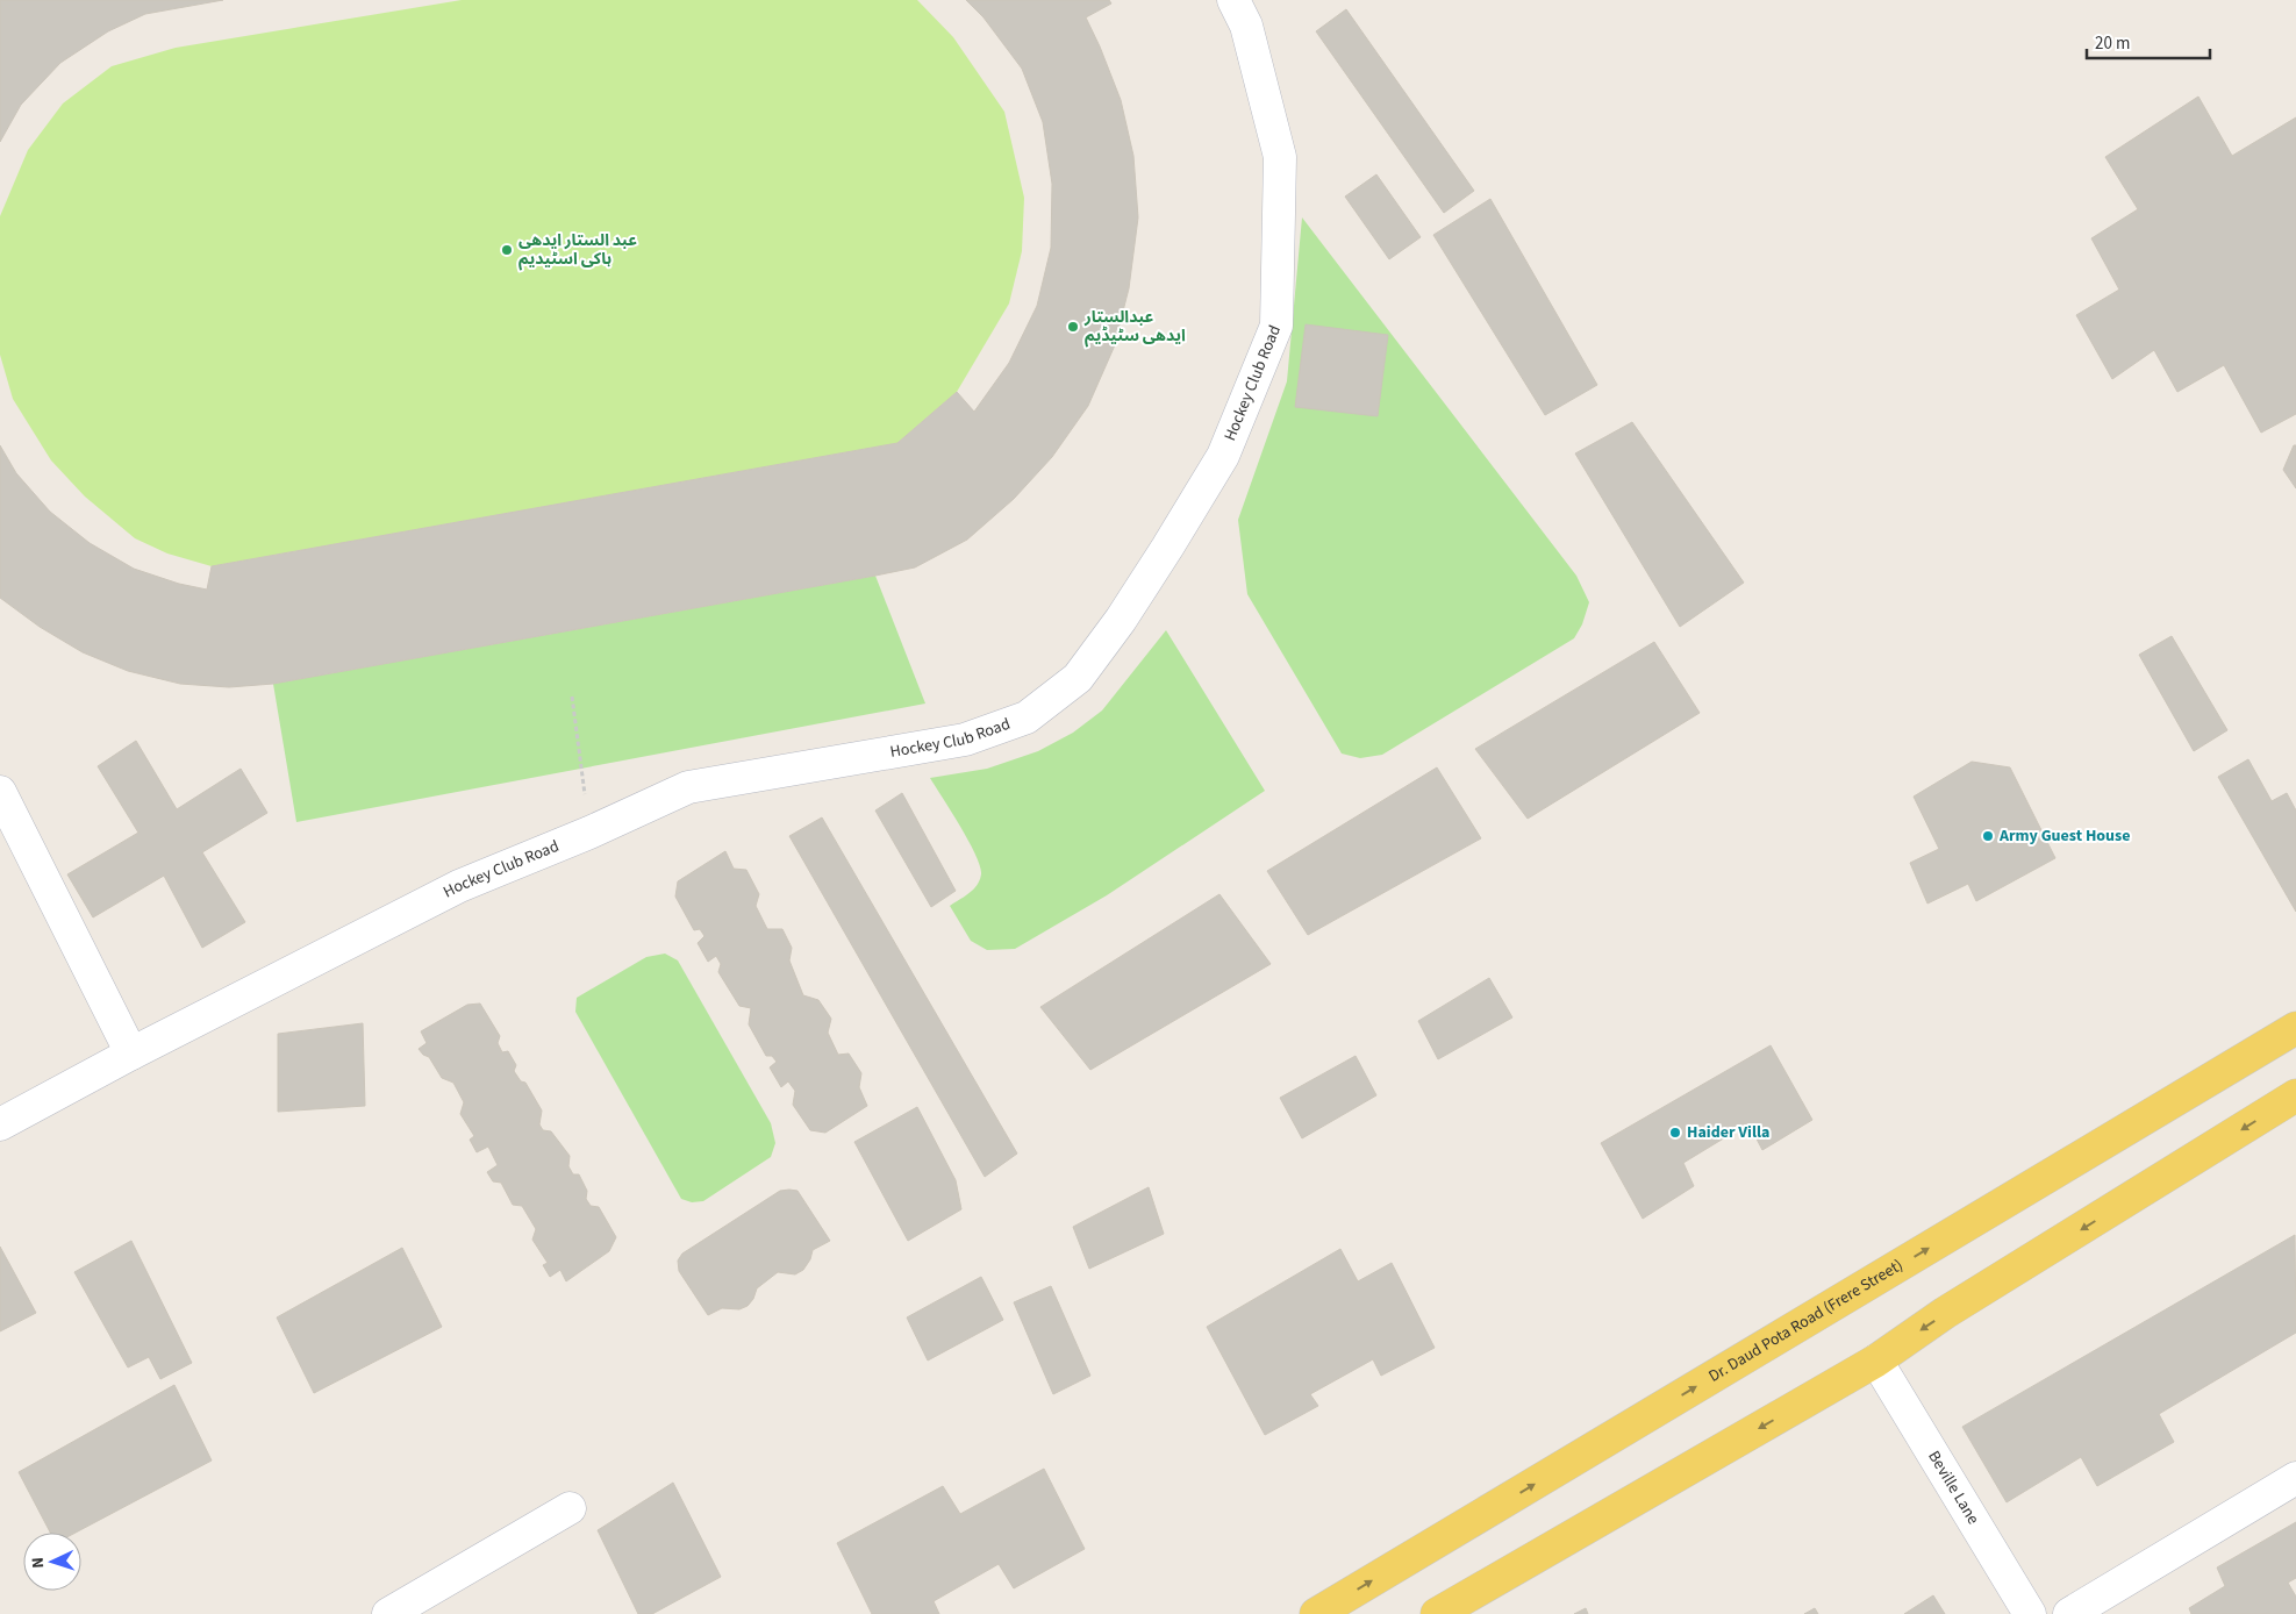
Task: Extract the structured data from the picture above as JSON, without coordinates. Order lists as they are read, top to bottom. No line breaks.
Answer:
{"streets":{"main road":["Dr. Daud Pota Road (Frere Street)"],"street":["Hockey Club Road","Beville Lane"]},"places":["عبد الستار ایدھی ہاکی اسٹیدیم","عبدالستار ایدھی سٹیڈیم","Army Guest House","Haider Villa"],"scale_bar":"20 m","north":"left"}
